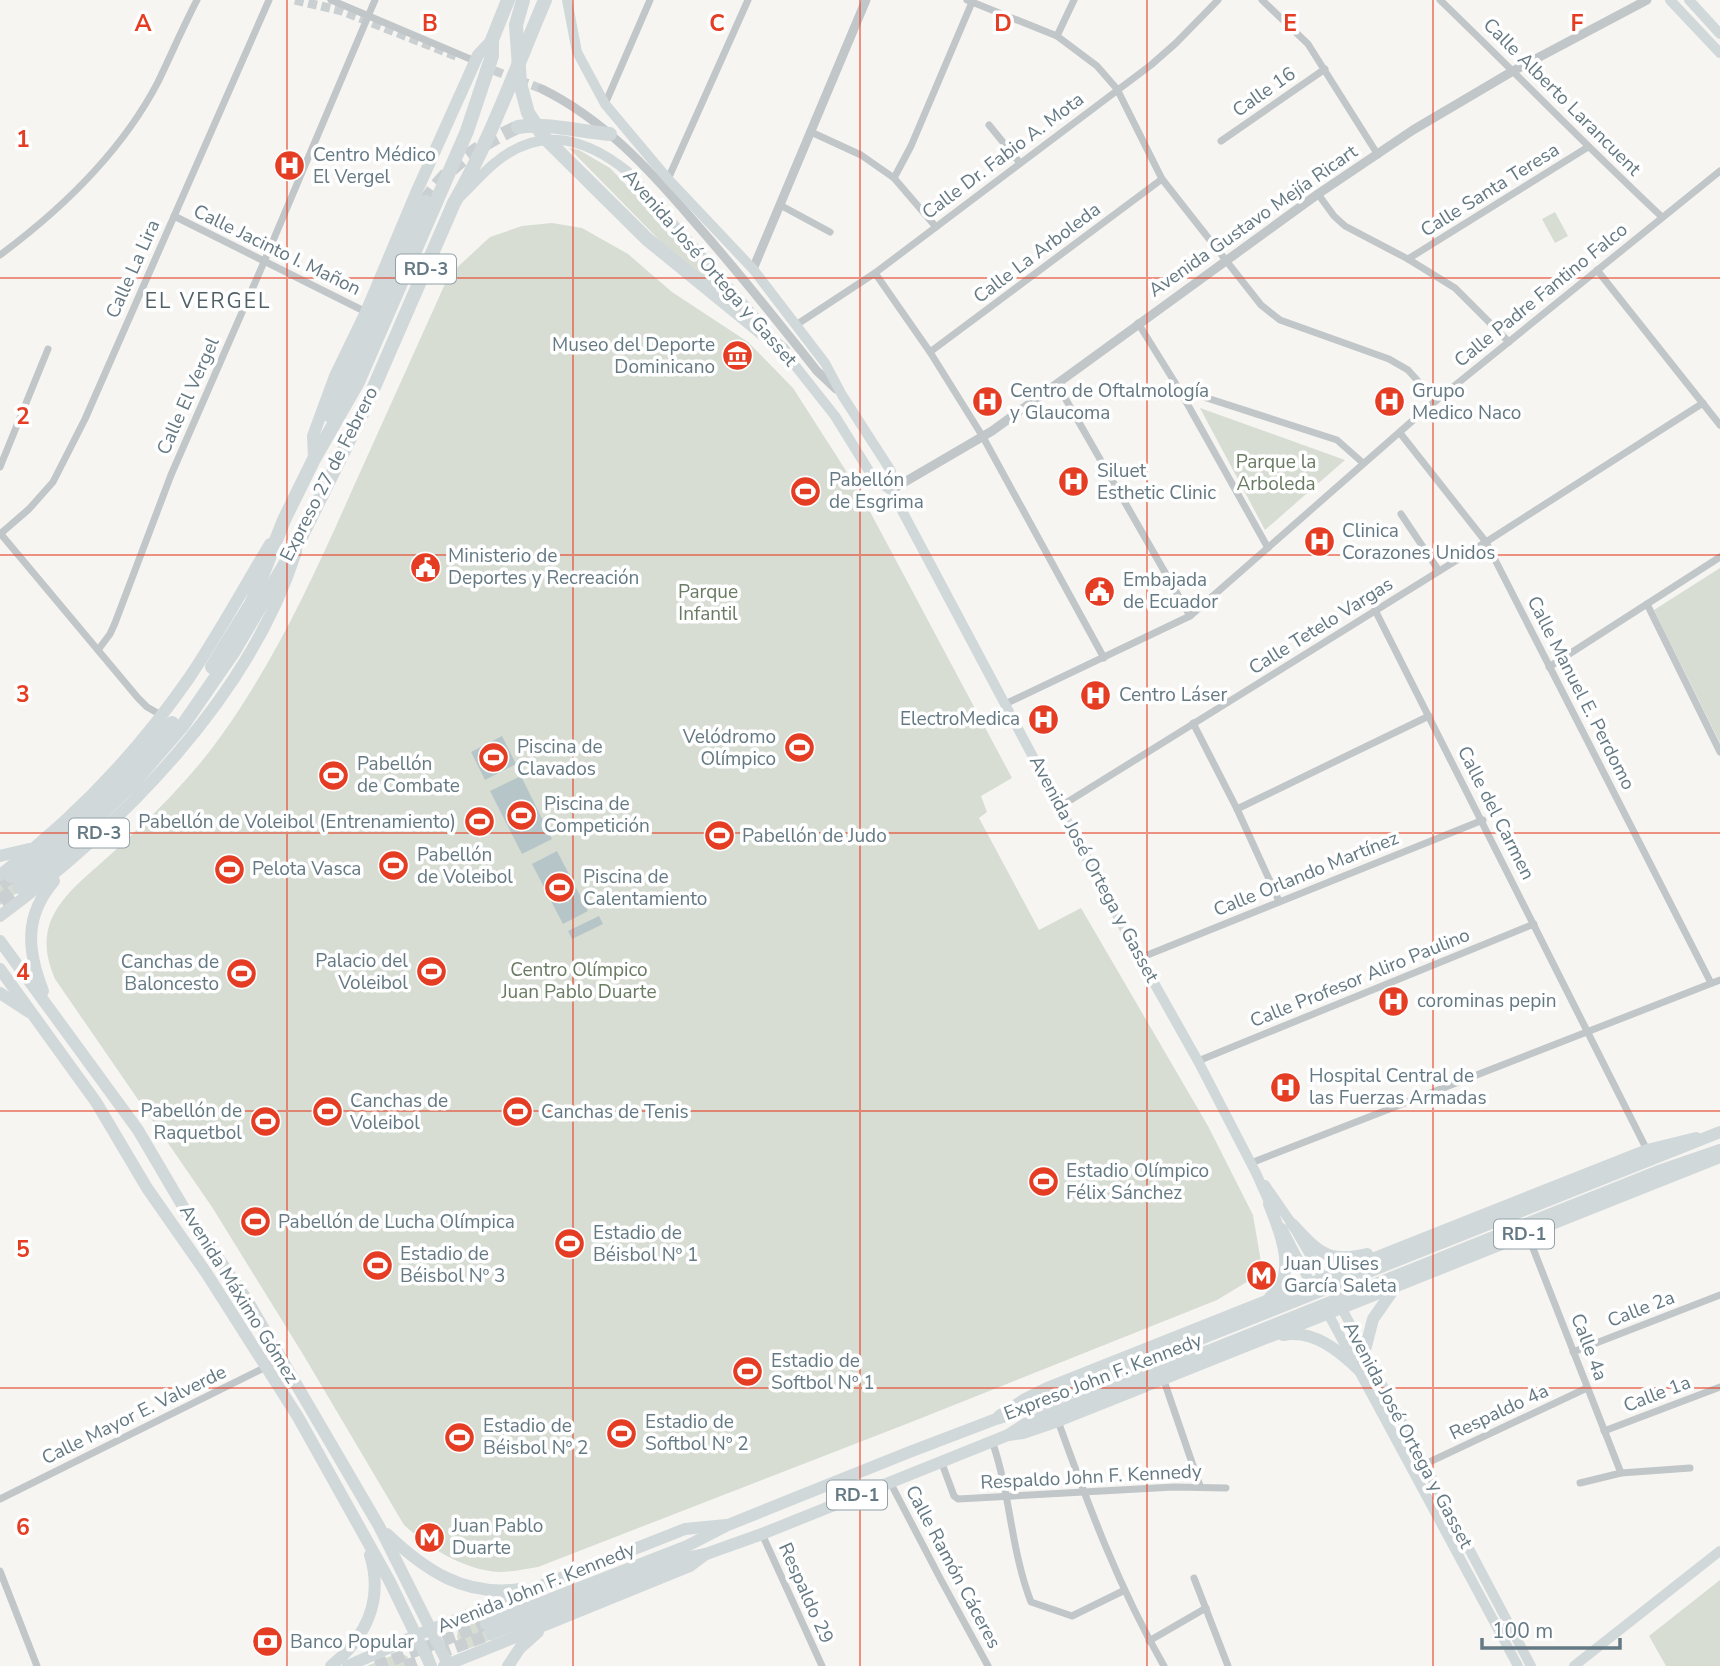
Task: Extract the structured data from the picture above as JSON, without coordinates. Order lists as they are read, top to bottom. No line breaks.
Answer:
{"streets":{"highway":["RD-3","Expreso 27 de Febrero"],"main road":["Avenida José Ortega y Gasset","RD-1","Avenida Máximo Gómez","Expreso John F. Kennedy","Avenida John F. Kennedy"],"street":["Calle 16","Calle Alberto Larancuent","Calle Dr. Fabio A. Mota","Calle Santa Teresa","Avenida Gustavo Mejía Ricart","Calle Jacinto I. Mañon","Calle La Arboleda","Calle La Lira","Calle Padre Fantino Falco","Calle El Vergel","Calle Tetelo Vargas","Calle Manuel E. Perdomo","Calle del Carmen","Calle Orlando Martínez","Calle Profesor Aliro Paulino","Calle 2a","Calle 4a","Calle 1a","Respaldo 4a","Calle Mayor E. Valverde","Respaldo John F. Kennedy","Calle Ramón Cáceres","Respaldo 29"]},"crossings":[["Calle Alberto Larancuent","Calle Santa Teresa"],["Calle Alberto Larancuent","Avenida Gustavo Mejía Ricart"],["Calle Alberto Larancuent","Calle Padre Fantino Falco"],["Calle Dr. Fabio A. Mota","Avenida José Ortega y Gasset"],["Avenida Gustavo Mejía Ricart","Avenida José Ortega y Gasset"],["Calle Jacinto I. Mañon","Calle La Lira"],["Calle Jacinto I. Mañon","RD-3"],["Calle Jacinto I. Mañon","Calle El Vergel"],["Avenida José Ortega y Gasset","Calle Padre Fantino Falco"],["Avenida José Ortega y Gasset","Expreso 27 de Febrero"],["Avenida José Ortega y Gasset","Calle Tetelo Vargas"],["Avenida José Ortega y Gasset","Calle Orlando Martínez"],["Avenida José Ortega y Gasset","Calle Profesor Aliro Paulino"],["Avenida José Ortega y Gasset","RD-1"],["Avenida José Ortega y Gasset","Respaldo 4a"],["RD-3","Expreso 27 de Febrero"],["Calle Padre Fantino Falco","Calle Manuel E. Perdomo"],["Calle Tetelo Vargas","Calle Manuel E. Perdomo"],["Calle Tetelo Vargas","Calle del Carmen"],["Calle del Carmen","Calle Orlando Martínez"],["Calle del Carmen","Calle Profesor Aliro Paulino"],["RD-1","Calle 4a"],["RD-1","Expreso John F. Kennedy"],["Avenida Máximo Gómez","Calle Mayor E. Valverde"],["Avenida Máximo Gómez","Avenida John F. Kennedy"],["Calle 2a","Calle 4a"],["Calle 4a","Calle 1a"],["Calle 4a","Respaldo 4a"],["Expreso John F. Kennedy","Respaldo John F. Kennedy"],["Expreso John F. Kennedy","Calle Ramón Cáceres"],["Expreso John F. Kennedy","Avenida John F. Kennedy"],["Expreso John F. Kennedy","Respaldo 29"]],"districts":["EL VERGEL"],"parks":["Parque la Arboleda","Parque Infantil","Centro Olímpico Juan Pablo Duarte"],"places":{"hospital":["Centro Médico El Vergel","Centro de Oftalmología y Glaucoma","Grupo Medico Naco","Siluet Esthetic Clinic","Clinica Corazones Unidos","Centro Láser","ElectroMedica","corominas pepin","Hospital Central de las Fuerzas Armadas"],"museum":["Museo del Deporte Dominicano"],"sports":["Pabellón de Esgrima","Velódromo Olímpico","Piscina de Clavados","Pabellón de Combate","Piscina de Competición","Pabellón de Voleibol (Entrenamiento)","Pabellón de Judo","Pabellón de Voleibol","Pelota Vasca","Piscina de Calentamiento","Palacio del Voleibol","Canchas de Baloncesto","Canchas de Voleibol","Canchas de Tenis","Pabellón de Raquetbol","Estadio Olímpico Félix Sánchez","Pabellón de Lucha Olímpica","Estadio de Béisbol Nº 1","Estadio de Béisbol Nº 3","Estadio de Softbol Nº 1","Estadio de Softbol Nº 2","Estadio de Béisbol Nº 2"],"public building":["Ministerio de Deportes y Recreación","Embajada de Ecuador"],"metro station":["Juan Ulises García Saleta","Juan Pablo Duarte"],"bank":["Banco Popular"]},"scale_bar":"100 m","grid":{"columns":["A","B","C","D","E","F"],"rows":["1","2","3","4","5","6"]}}
